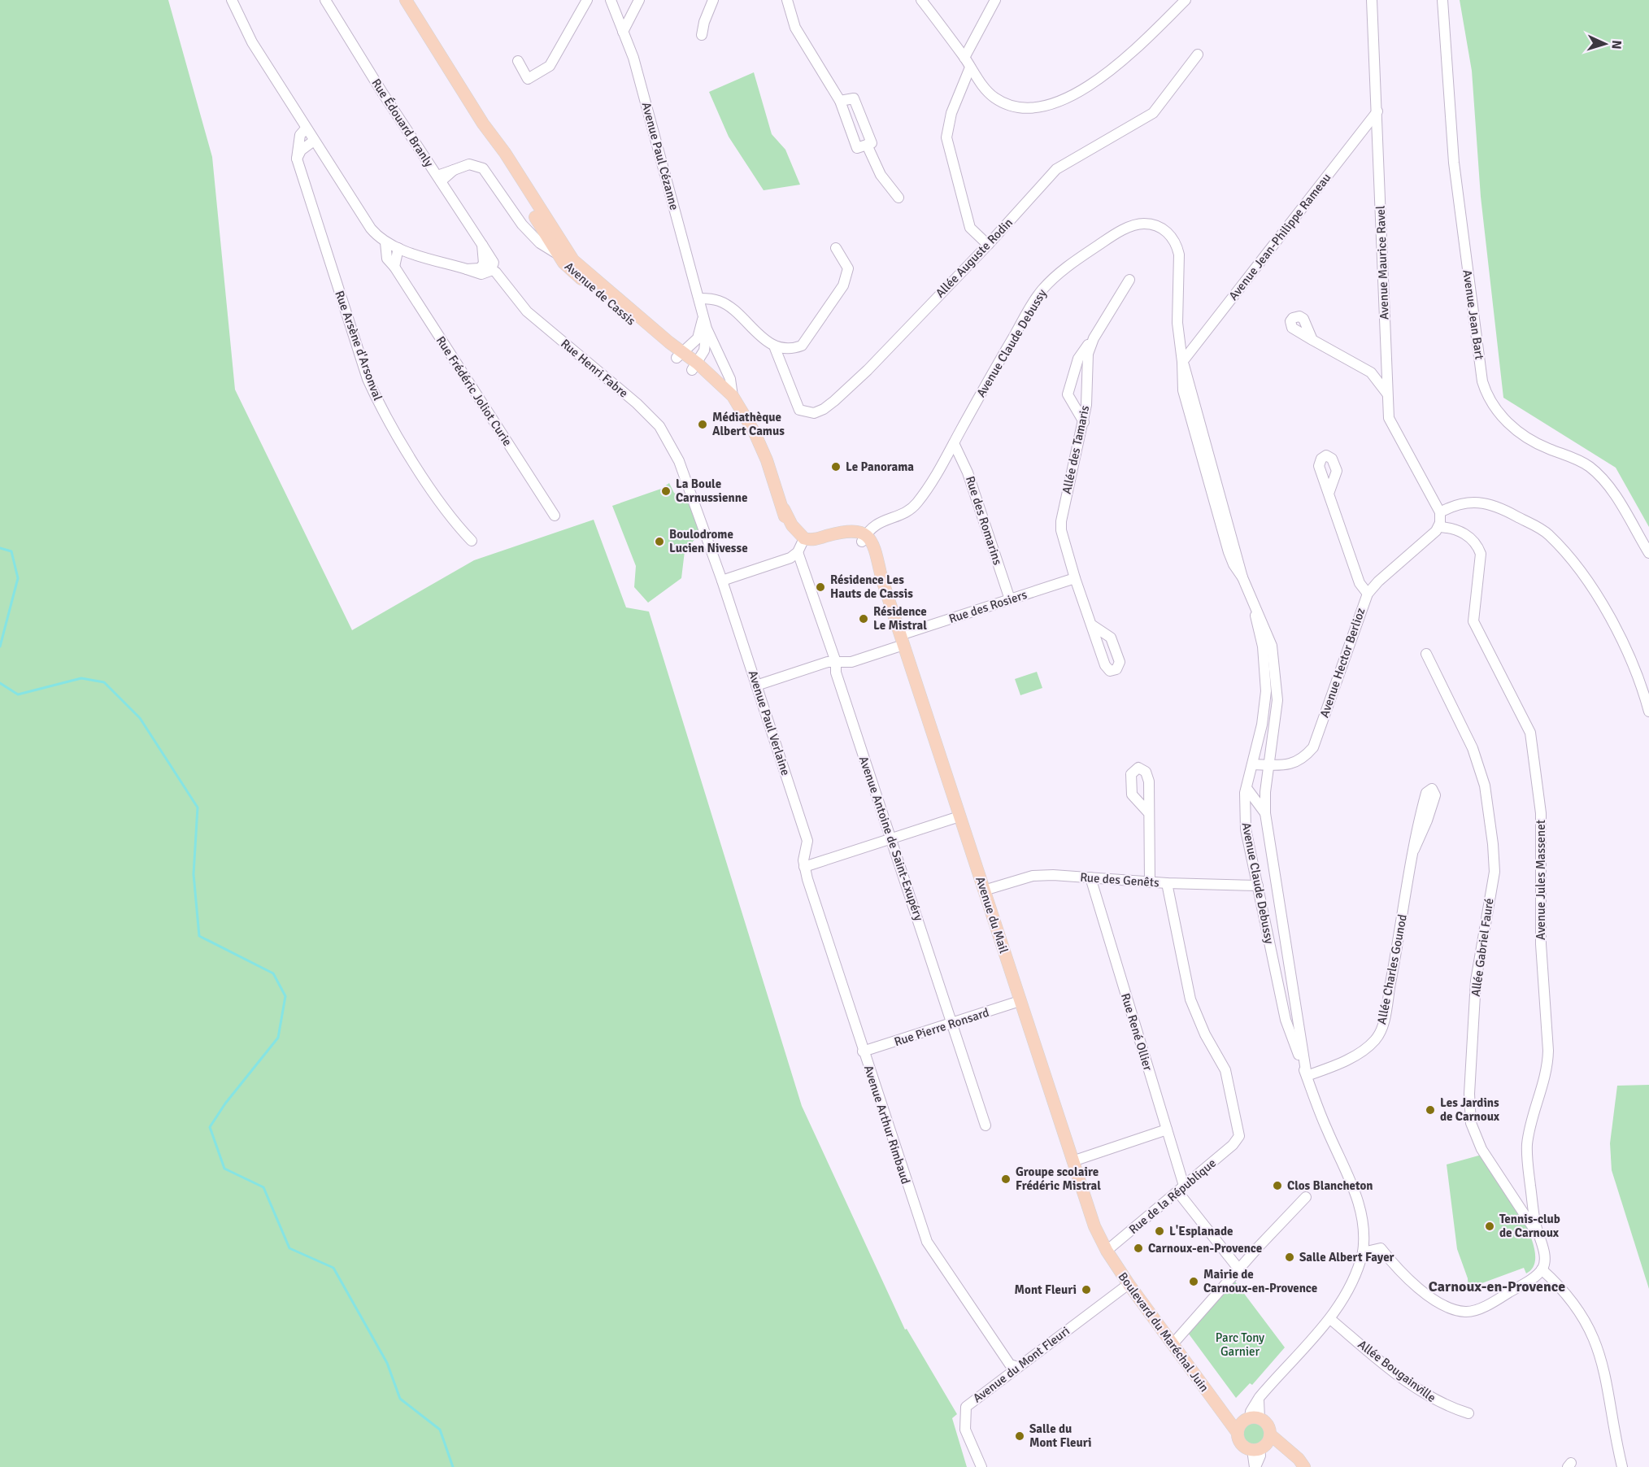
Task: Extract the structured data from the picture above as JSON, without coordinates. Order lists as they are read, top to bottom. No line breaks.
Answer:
{"streets":{"main road":["Avenue de Cassis","Avenue du Mail","Boulevard du Maréchal Juin"],"street":["Rue Édouard Branly","Avenue Paul Cézanne","Avenue Jean-Philippe Rameau","Allée Auguste Rodin","Avenue Maurice Ravel","Avenue Jean Bart","Avenue Claude Debussy","Rue Arsène d'Arsonval","Rue Henri Fabre","Rue Frédéric Joliot Curie","Allée des Tamaris","Rue des Romarins","Rue des Rosiers","Avenue Hector Berlioz","Avenue Paul Verlaine","Avenue Antoine de Saint-Exupéry","Rue des Genêts","Avenue Jules Massenet","Allée Gabriel Fauré","Allée Charles Gounod","Rue Pierre Ronsard","Rue René Ollier","Avenue Arthur Rimbaud","Rue de la République","Avenue du Mont Fleuri","Allée Bougainville"]},"crossings":[["Rue Édouard Branly","Rue Henri Fabre"],["Avenue Paul Cézanne","Avenue de Cassis"],["Avenue Jean-Philippe Rameau","Avenue Maurice Ravel"],["Avenue Jean-Philippe Rameau","Avenue Claude Debussy"],["Avenue de Cassis","Avenue Antoine de Saint-Exupéry"],["Avenue Claude Debussy","Rue des Romarins"],["Avenue Claude Debussy","Avenue Hector Berlioz"],["Avenue Claude Debussy","Rue des Genêts"],["Avenue Claude Debussy","Avenue du Mail"],["Avenue Claude Debussy","Allée Charles Gounod"],["Avenue Claude Debussy","Boulevard du Maréchal Juin"],["Avenue Claude Debussy","Allée Bougainville"],["Rue Arsène d'Arsonval","Rue Frédéric Joliot Curie"],["Rue Henri Fabre","Avenue Paul Verlaine"],["Allée des Tamaris","Rue des Rosiers"],["Rue des Romarins","Rue des Rosiers"],["Rue des Rosiers","Avenue Paul Verlaine"],["Rue des Rosiers","Avenue Antoine de Saint-Exupéry"],["Rue des Rosiers","Avenue du Mail"],["Avenue Hector Berlioz","Avenue Jules Massenet"],["Avenue Paul Verlaine","Avenue Arthur Rimbaud"],["Avenue Antoine de Saint-Exupéry","Rue Pierre Ronsard"],["Rue des Genêts","Avenue du Mail"],["Rue des Genêts","Rue René Ollier"],["Rue des Genêts","Rue de la République"],["Avenue Jules Massenet","Allée Gabriel Fauré"],["Avenue du Mail","Rue Pierre Ronsard"],["Avenue du Mail","Rue de la République"],["Avenue du Mail","Boulevard du Maréchal Juin"],["Rue Pierre Ronsard","Avenue Arthur Rimbaud"],["Rue René Ollier","Rue de la République"],["Avenue Arthur Rimbaud","Avenue du Mont Fleuri"],["Rue de la République","Boulevard du Maréchal Juin"],["Boulevard du Maréchal Juin","Avenue du Mont Fleuri"]],"districts":["Carnoux-en-Provence"],"parks":["Parc Tony Garnier"],"places":["Médiathèque Albert Camus","Le Panorama","La Boule Carnussienne","Boulodrome Lucien Nivesse","Résidence Les Hauts de Cassis","Résidence Le Mistral","Les Jardins de Carnoux","Groupe scolaire Frédéric Mistral","Clos Blancheton","Tennis-club de Carnoux","L'Esplanade","Carnoux-en-Provence","Salle Albert Fayer","Mairie de Carnoux-en-Provence","Mont Fleuri","Salle du Mont Fleuri"],"north":"right"}
